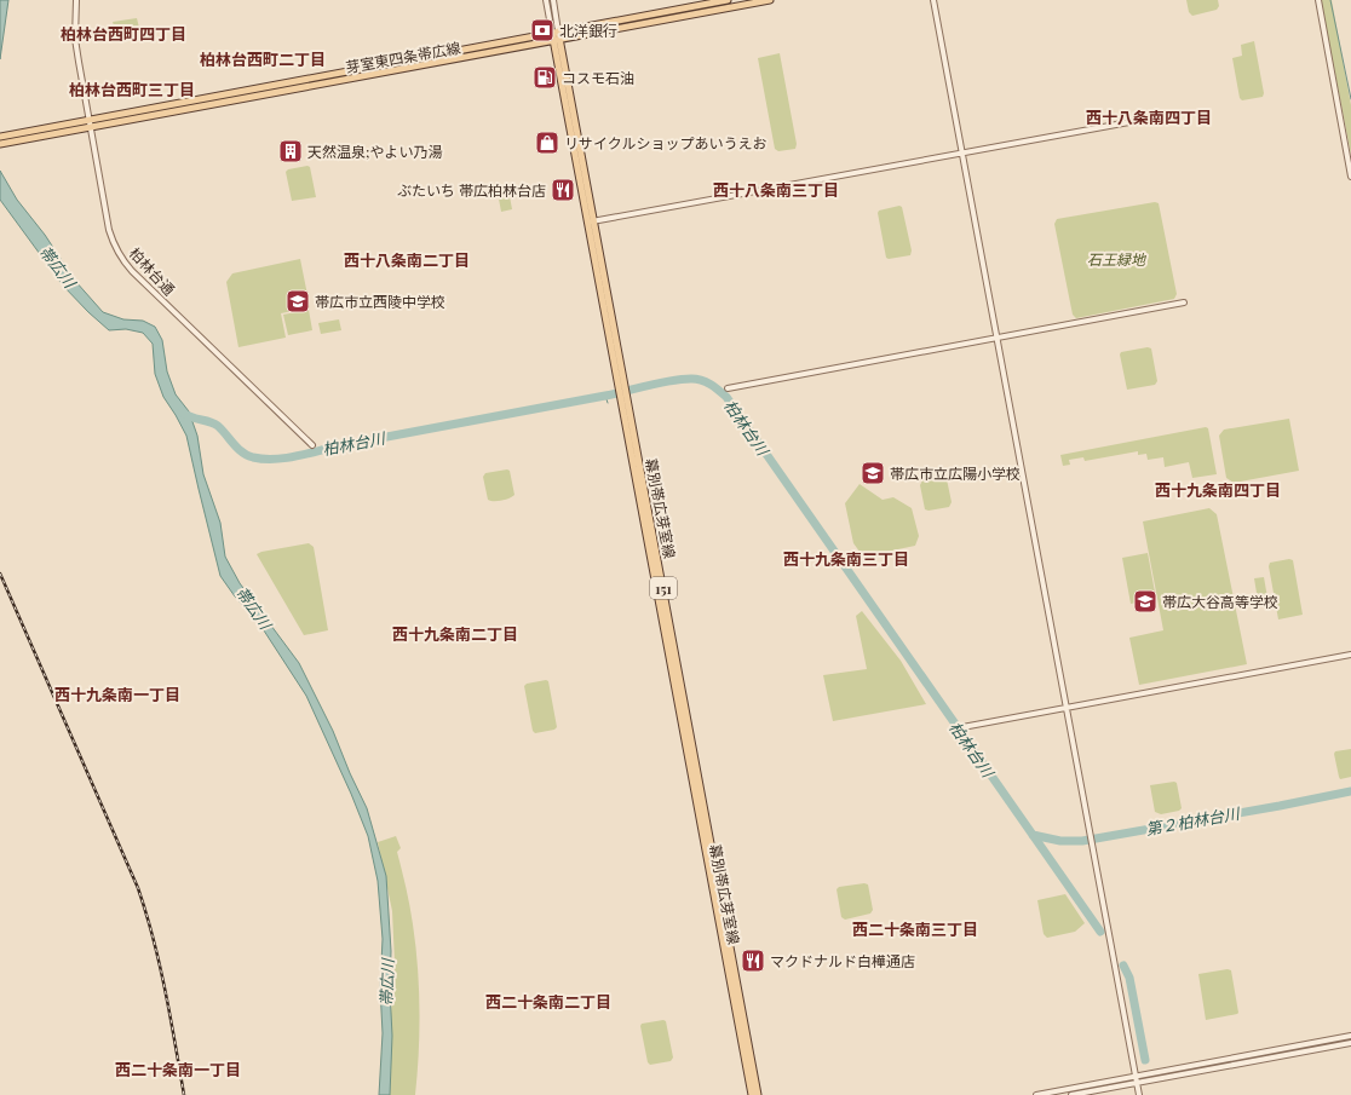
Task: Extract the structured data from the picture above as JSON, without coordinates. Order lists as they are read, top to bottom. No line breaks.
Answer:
{"streets":{"main road":["芽室東四条帯広線","幕別帯広芽室線","151"],"street":["柏林台通"]},"crossings":[["芽室東四条帯広線","柏林台通"],["芽室東四条帯広線","幕別帯広芽室線"]],"districts":["柏林台西町四丁目","柏林台西町二丁目","柏林台西町三丁目","西十八条南四丁目","西十八条南三丁目","西十八条南二丁目","西十九条南四丁目","西十九条南三丁目","西十九条南二丁目","西十九条南一丁目","西二十条南三丁目","西二十条南二丁目","西二十条南一丁目"],"water":["帯広川","柏林台川","第２柏林台川"],"parks":["石王緑地"],"places":{"bank":["北洋銀行"],"fuel station":["コスモ石油"],"shop":["リサイクルショップあいうえお"],"building":["天然温泉;やよい乃湯"],"restaurant":["ぶたいち 帯広柏林台店","マクドナルド白樺通店"],"school or university":["帯広市立西陵中学校","帯広市立広陽小学校","帯広大谷高等学校"]}}
